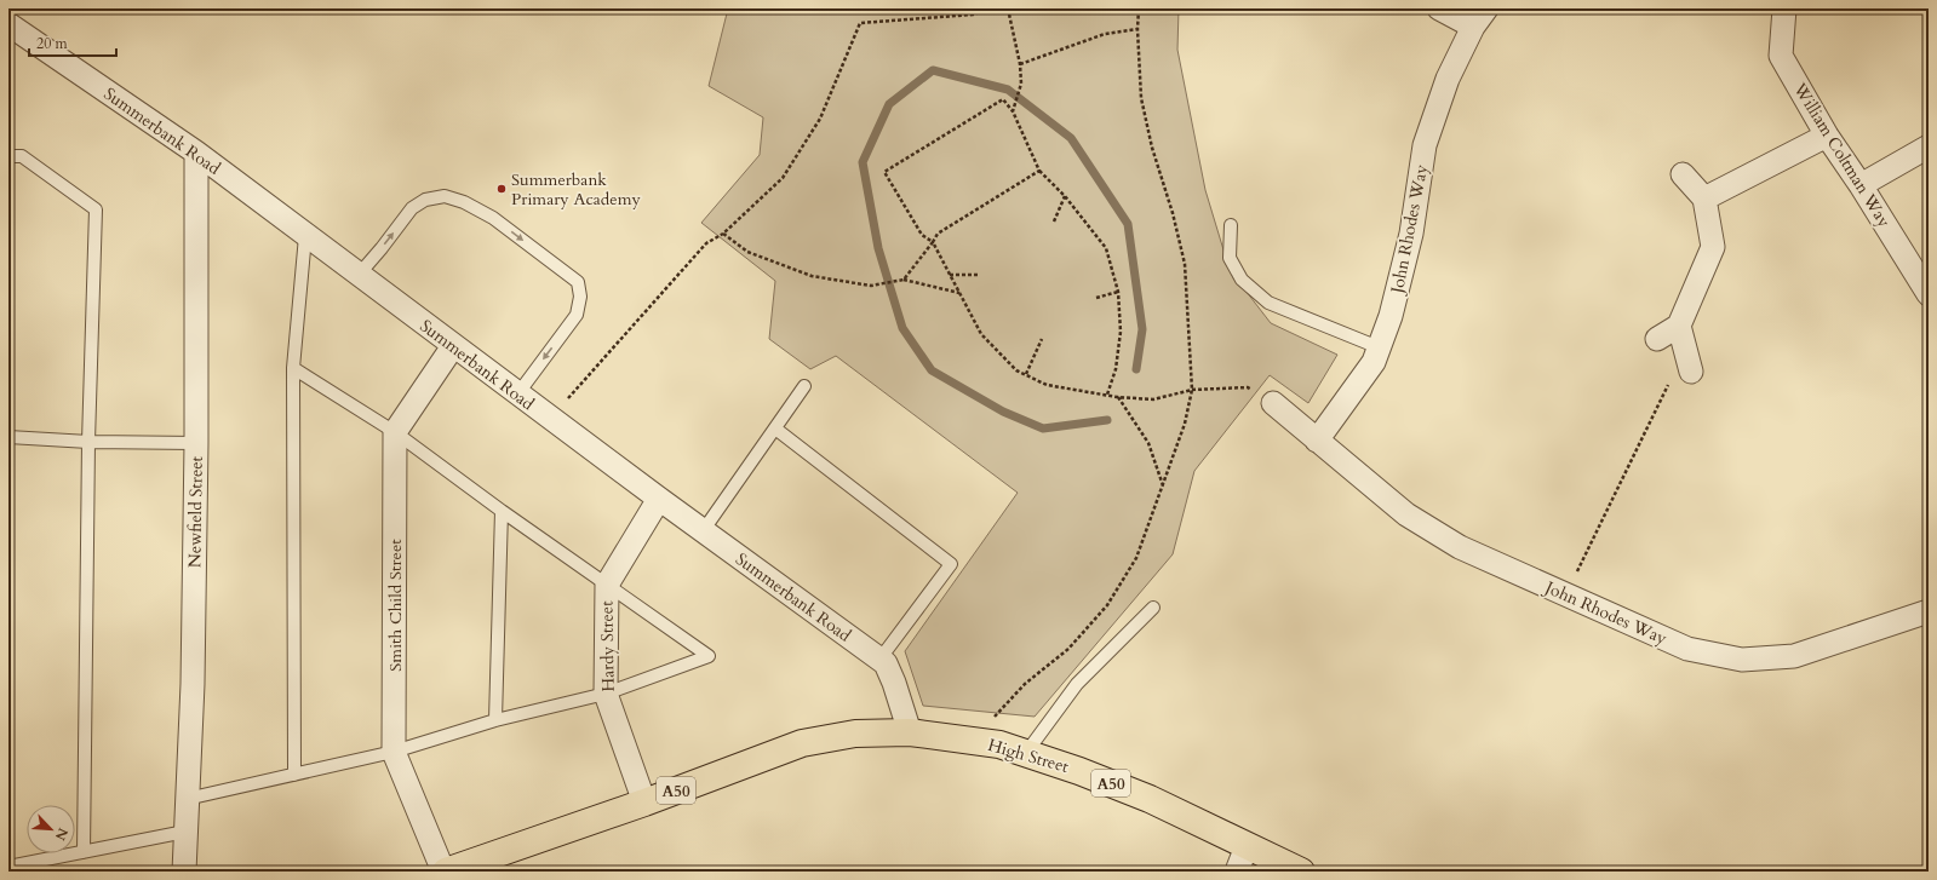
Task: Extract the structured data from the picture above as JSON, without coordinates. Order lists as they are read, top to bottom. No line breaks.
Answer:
{"streets":{"main road":["High Street","A50"],"street":["Summerbank Road","William Coltman Way","John Rhodes Way","Newfield Street","Smith Child Street","Hardy Street"]},"crossings":[["Summerbank Road","Newfield Street"],["Summerbank Road","Hardy Street"],["Summerbank Road","High Street"],["Summerbank Road","A50"],["Smith Child Street","A50"],["Hardy Street","A50"],["High Street","A50"]],"places":["Summerbank Primary Academy"],"scale_bar":"20 m","north":"bottom right"}
